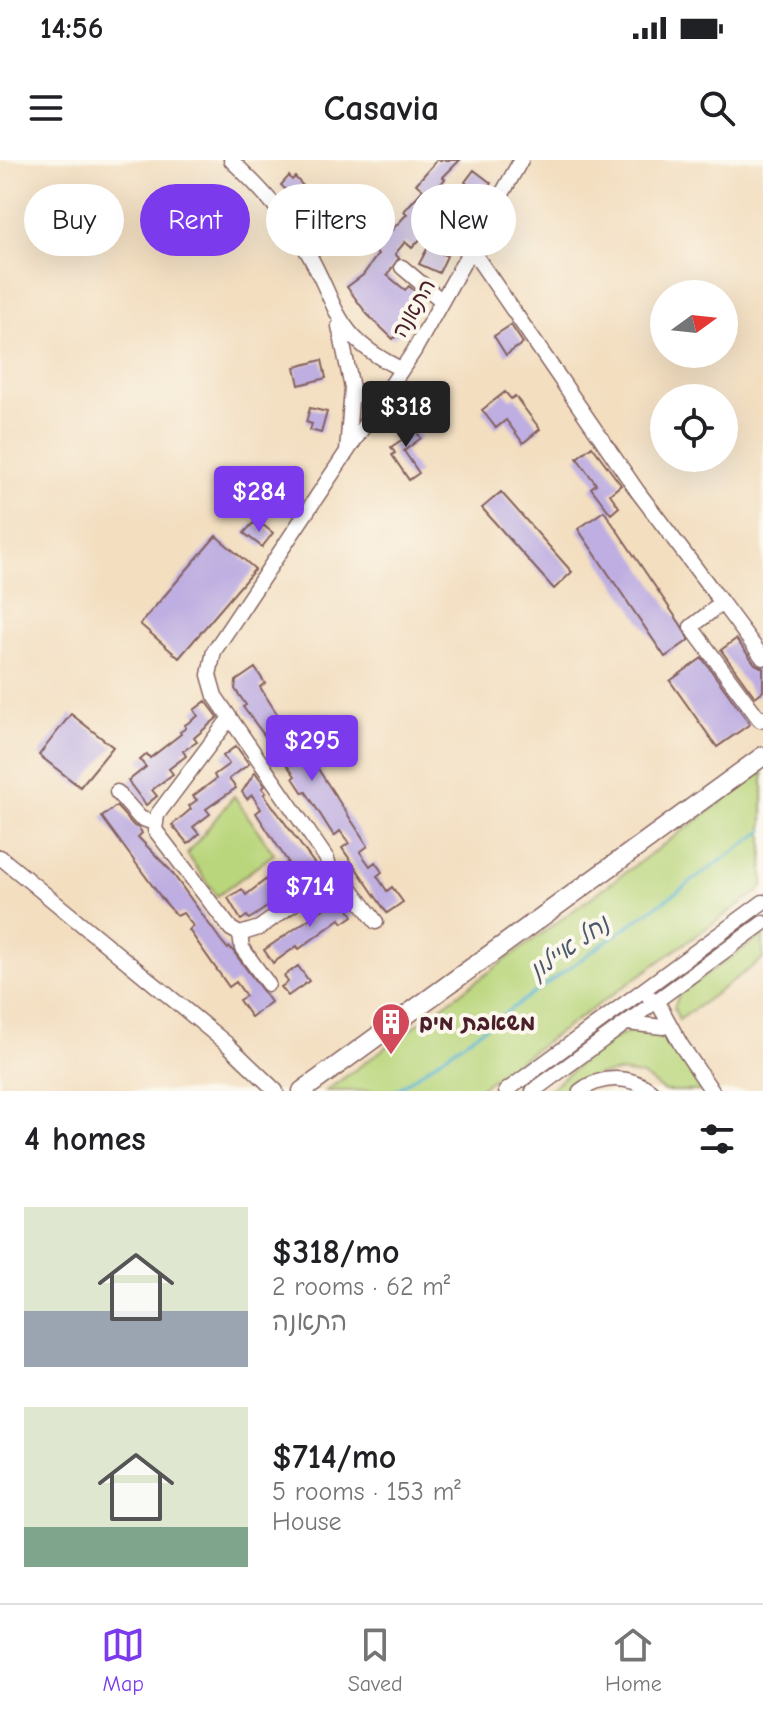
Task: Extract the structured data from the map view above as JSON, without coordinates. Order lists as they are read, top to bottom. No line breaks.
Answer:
{"streets":{"street":["התאנה"]},"water":["נחל איילון"],"places":{"building":["משאבת מים"]},"north":"right","page":{"status":"14:56","header":"Casavia","chip":["Buy","Rent","Filters","New"],"price":["$318","$284","$295","$714"],"heading":"4 homes","list":[{"name":"$318/mo","note":"2 rooms · 62 m² · התאנה"},{"name":"$714/mo","note":"5 rooms · 153 m² · House"}],"tabs":["Map","Saved","Home"]}}
